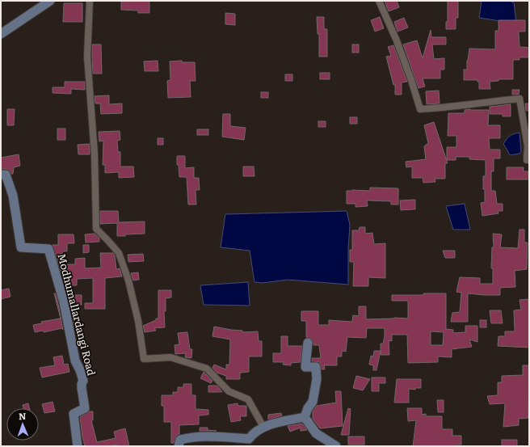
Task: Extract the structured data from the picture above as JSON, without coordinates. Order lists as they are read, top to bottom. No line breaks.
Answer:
{"streets":{"street":["Modhumallardangi Road"]},"north":"top"}
